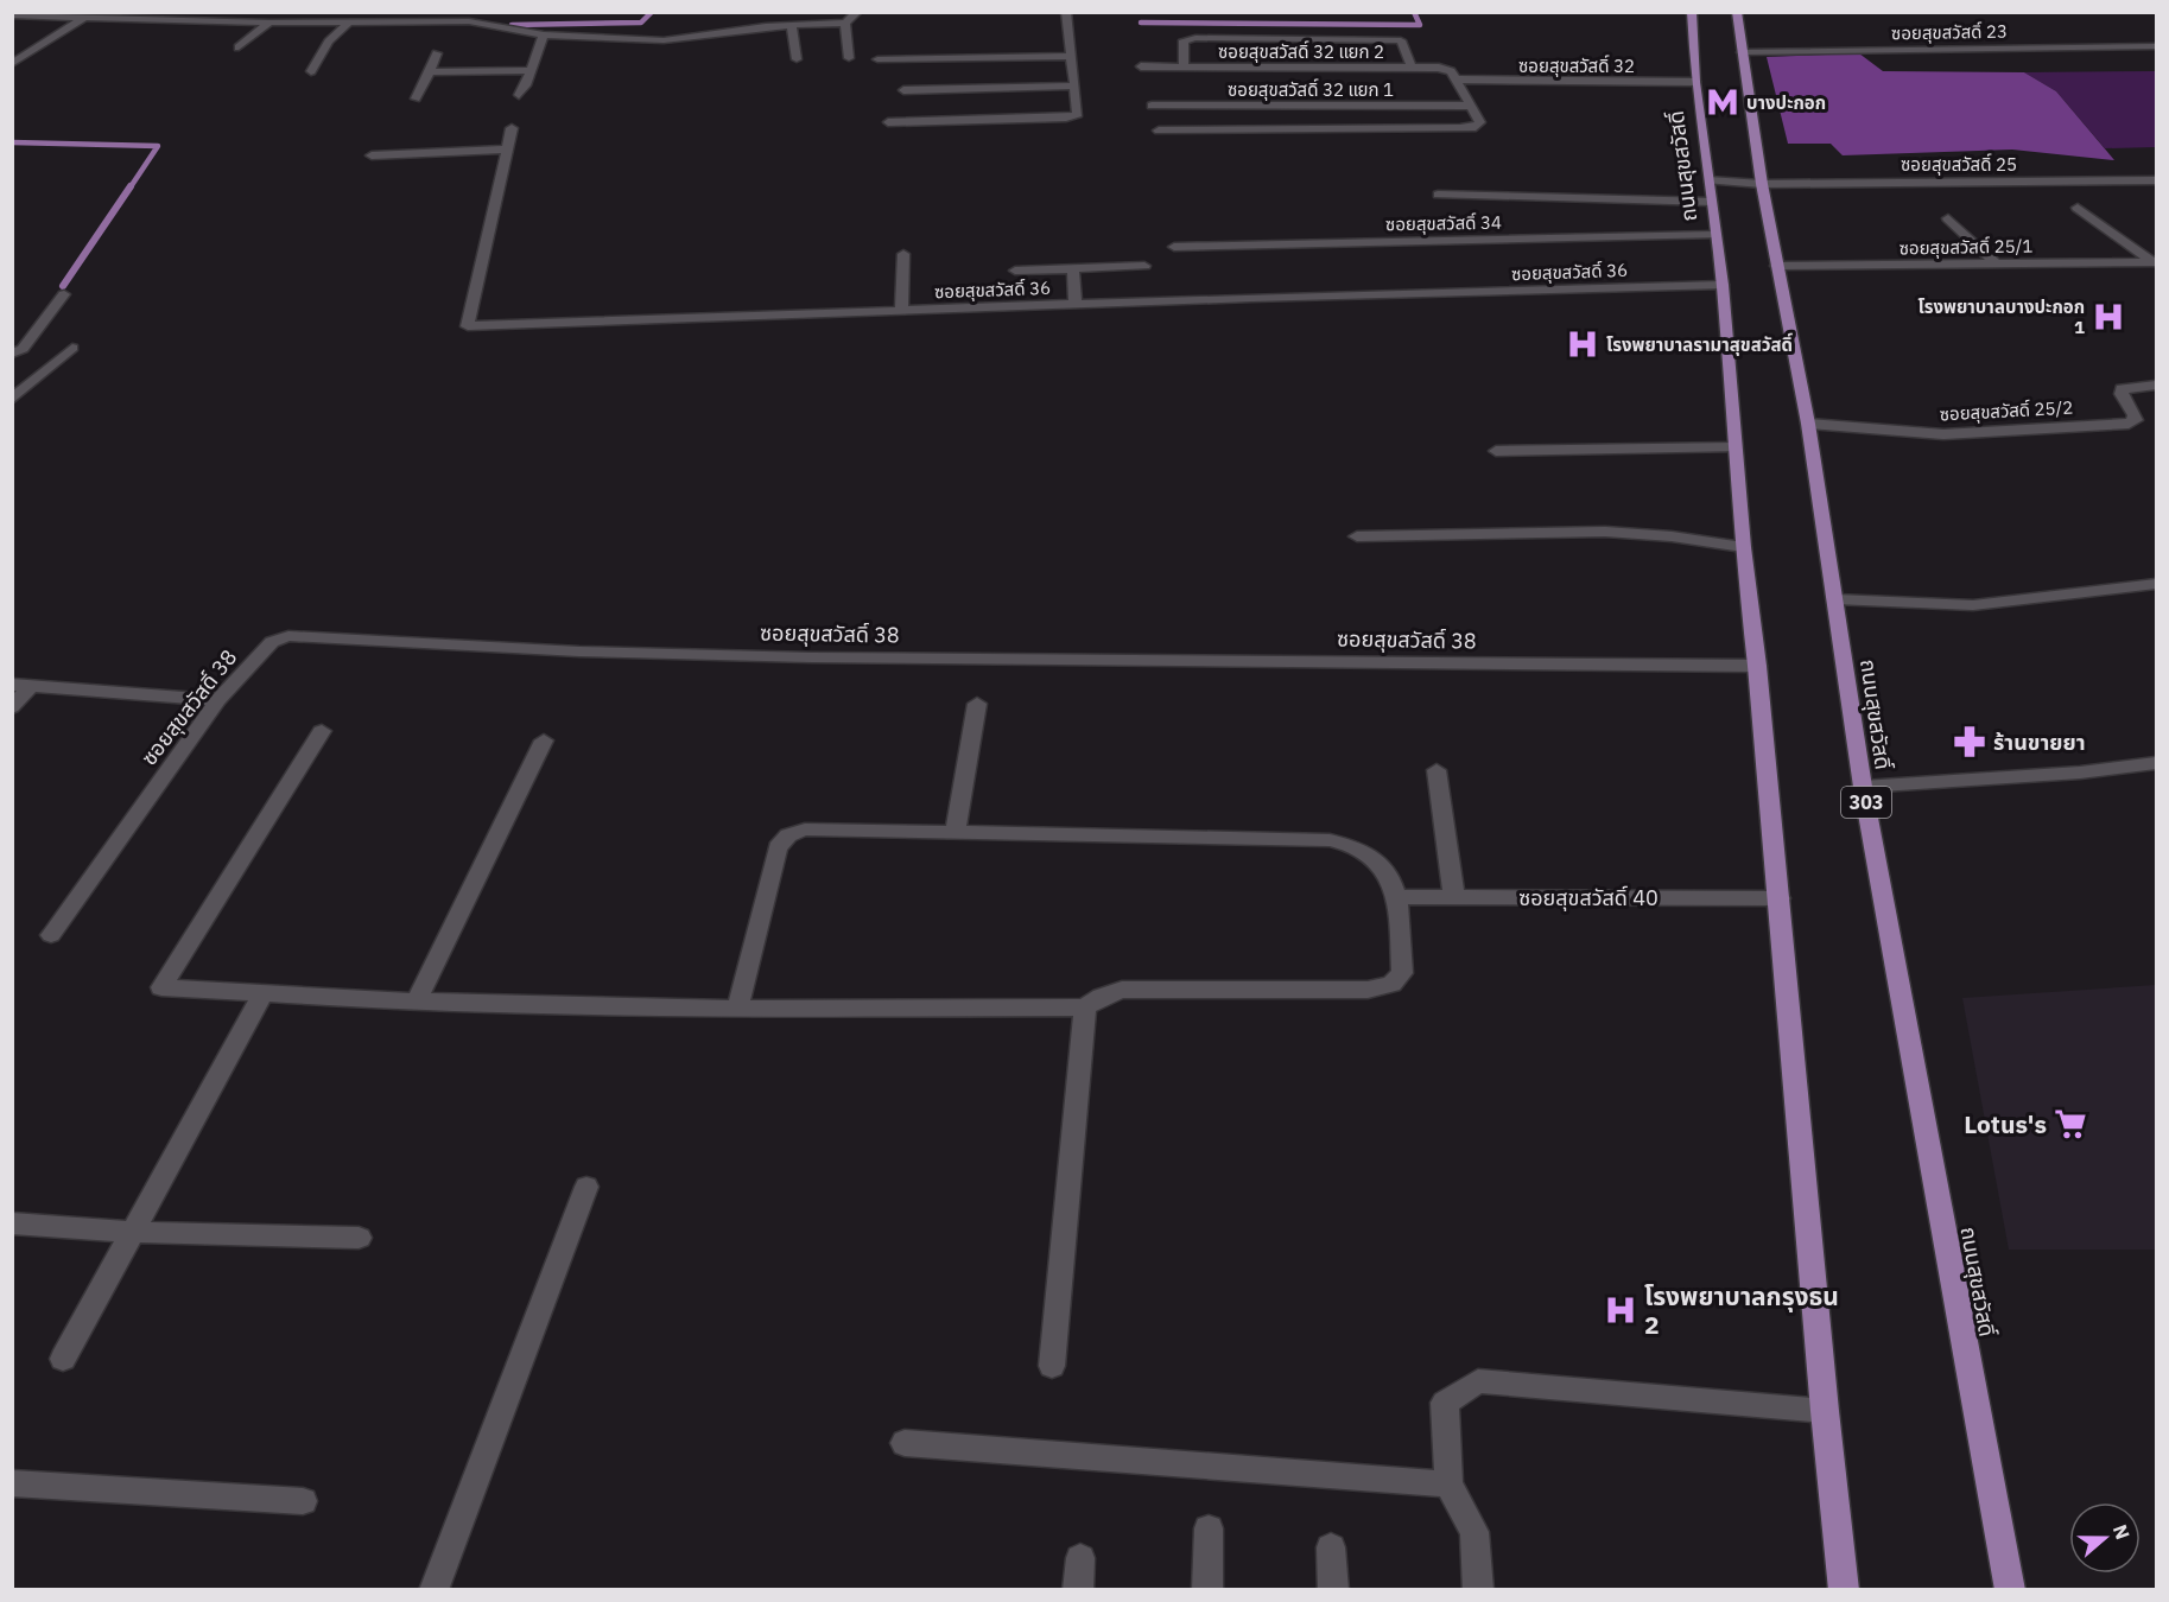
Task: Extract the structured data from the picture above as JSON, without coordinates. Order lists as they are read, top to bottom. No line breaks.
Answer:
{"streets":{"main road":["ถนนสุขสวัสดิ์","303"],"street":["ซอยสุขสวัสดิ์ 23","ซอยสุขสวัสดิ์ 32 แยก 2","ซอยสุขสวัสดิ์ 32","ซอยสุขสวัสดิ์ 32 แยก 1","ซอยสุขสวัสดิ์ 25","ซอยสุขสวัสดิ์ 34","ซอยสุขสวัสดิ์ 25/1","ซอยสุขสวัสดิ์ 36","ซอยสุขสวัสดิ์ 25/2","ซอยสุขสวัสดิ์ 38","ซอยสุขสวัสดิ์ 40"]},"crossings":[["ซอยสุขสวัสดิ์ 23","ถนนสุขสวัสดิ์"],["ซอยสุขสวัสดิ์ 32 แยก 2","ซอยสุขสวัสดิ์ 32"],["ซอยสุขสวัสดิ์ 32","ถนนสุขสวัสดิ์"],["ซอยสุขสวัสดิ์ 25","ถนนสุขสวัสดิ์"],["ถนนสุขสวัสดิ์","ซอยสุขสวัสดิ์ 34"],["ถนนสุขสวัสดิ์","ซอยสุขสวัสดิ์ 25/1"],["ถนนสุขสวัสดิ์","ซอยสุขสวัสดิ์ 36"],["ถนนสุขสวัสดิ์","ซอยสุขสวัสดิ์ 25/2"],["ถนนสุขสวัสดิ์","ซอยสุขสวัสดิ์ 38"],["ถนนสุขสวัสดิ์","ซอยสุขสวัสดิ์ 40"]],"places":{"metro station":["บางปะกอก"],"hospital":["โรงพยาบาลบางปะกอก 1","โรงพยาบาลรามาสุขสวัสดิ์","โรงพยาบาลกรุงธน 2"],"pharmacy":["ร้านขายยา"],"supermarket":["Lotus's"]},"north":"right"}
